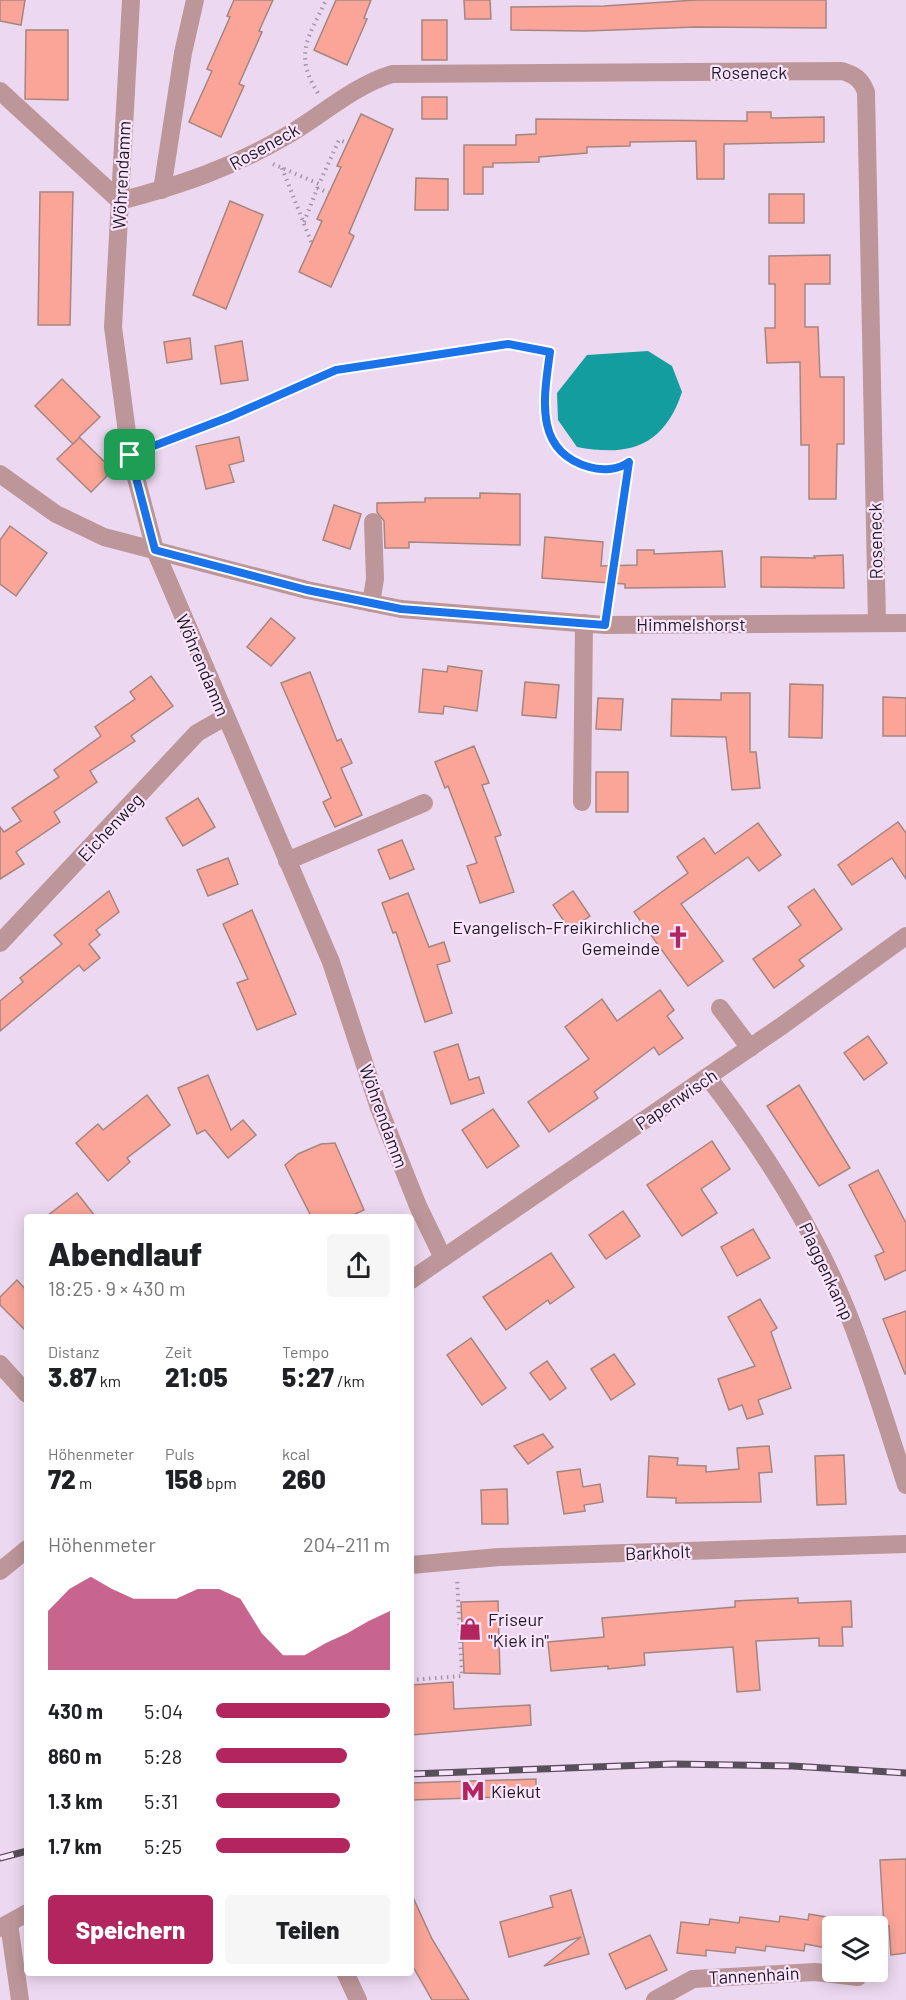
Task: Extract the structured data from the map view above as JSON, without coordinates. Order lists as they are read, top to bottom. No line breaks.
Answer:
{"streets":{"street":["Roseneck","Wöhrendamm","Himmelshorst","Eichenweg","Papenwisch","Plaggenkamp","Barkholt","Tannenhain"]},"crossings":[["Roseneck","Wöhrendamm"],["Roseneck","Himmelshorst"],["Wöhrendamm","Himmelshorst"],["Wöhrendamm","Eichenweg"],["Wöhrendamm","Papenwisch"],["Papenwisch","Plaggenkamp"]],"places":{"church":["Evangelisch-Freikirchliche Gemeinde"],"shop":["Friseur \"Kiek in\""],"metro station":["Kiekut"]},"page":{"heading":["Abendlauf","18:25 · 9 × 430 m"],"stats":[["Distanz","3.87 km"],["Zeit","21:05"],["Tempo","5:27 /km"],["Höhenmeter","72 m"],["Puls","158 bpm"],["kcal","260"]],"chart":["Höhenmeter","204–211 m"],"list":[{"name":"430 m","note":"5:04"},{"name":"860 m","note":"5:28"},{"name":"1.3 km","note":"5:31"},{"name":"1.7 km","note":"5:25"}],"buttons":["Speichern","Teilen"]}}
